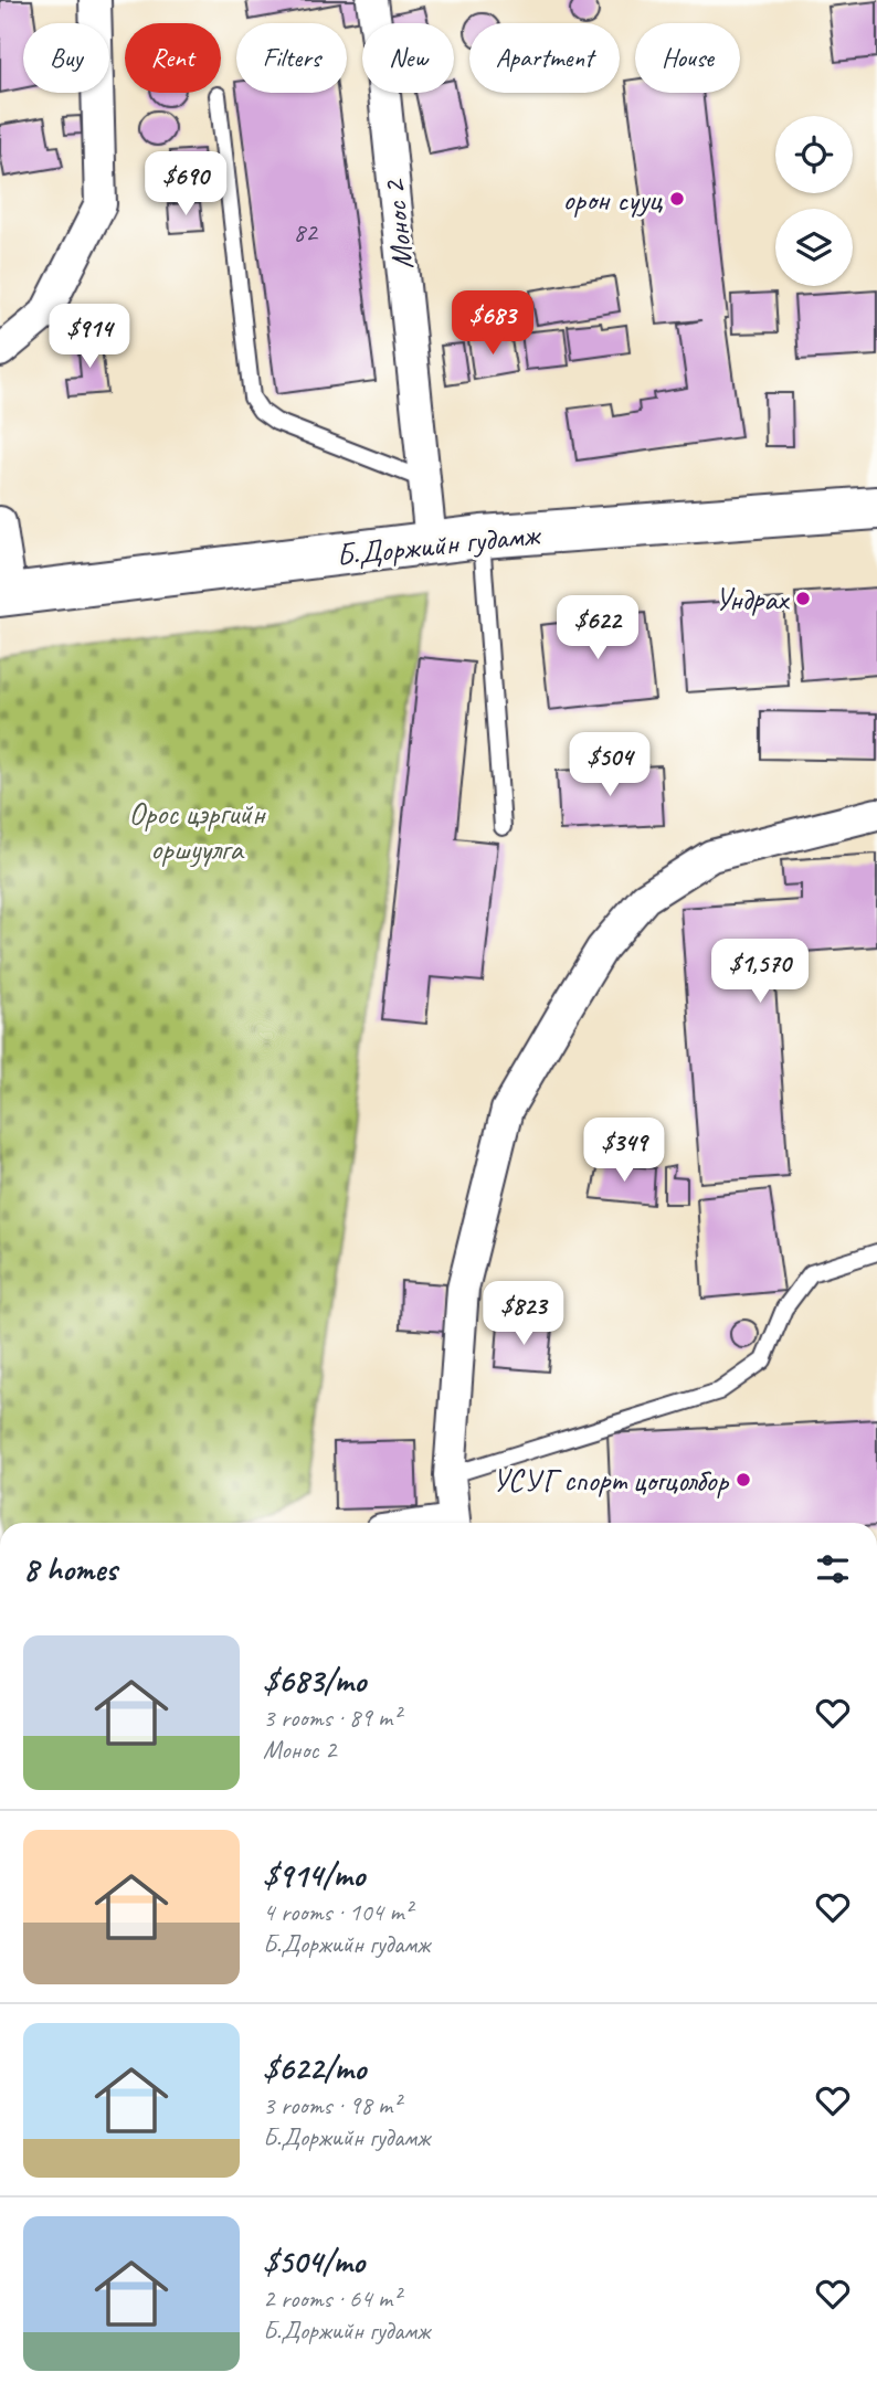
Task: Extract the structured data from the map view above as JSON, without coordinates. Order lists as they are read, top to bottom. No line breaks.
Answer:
{"streets":{"main road":["Б.Доржийн гудамж"],"street":["Монос 2"]},"crossings":[["Монос 2","Б.Доржийн гудамж"]],"parks":["Орос цэргийн оршуулга"],"places":["орон сууц","Ундрах","УСУГ спорт цогцолбор"],"house_numbers":["82"],"page":{"chip":["Buy","Rent","Filters","New","Apartment","House"],"price":["$690","$683","$914","$622","$504","$1,570","$349","$823"],"heading":"8 homes","list":[{"name":"$683/mo","note":"3 rooms · 89 m² · Монос 2"},{"name":"$914/mo","note":"4 rooms · 104 m² · Б.Доржийн гудамж"},{"name":"$622/mo","note":"3 rooms · 98 m² · Б.Доржийн гудамж"},{"name":"$504/mo","note":"2 rooms · 64 m² · Б.Доржийн гудамж"}]}}
